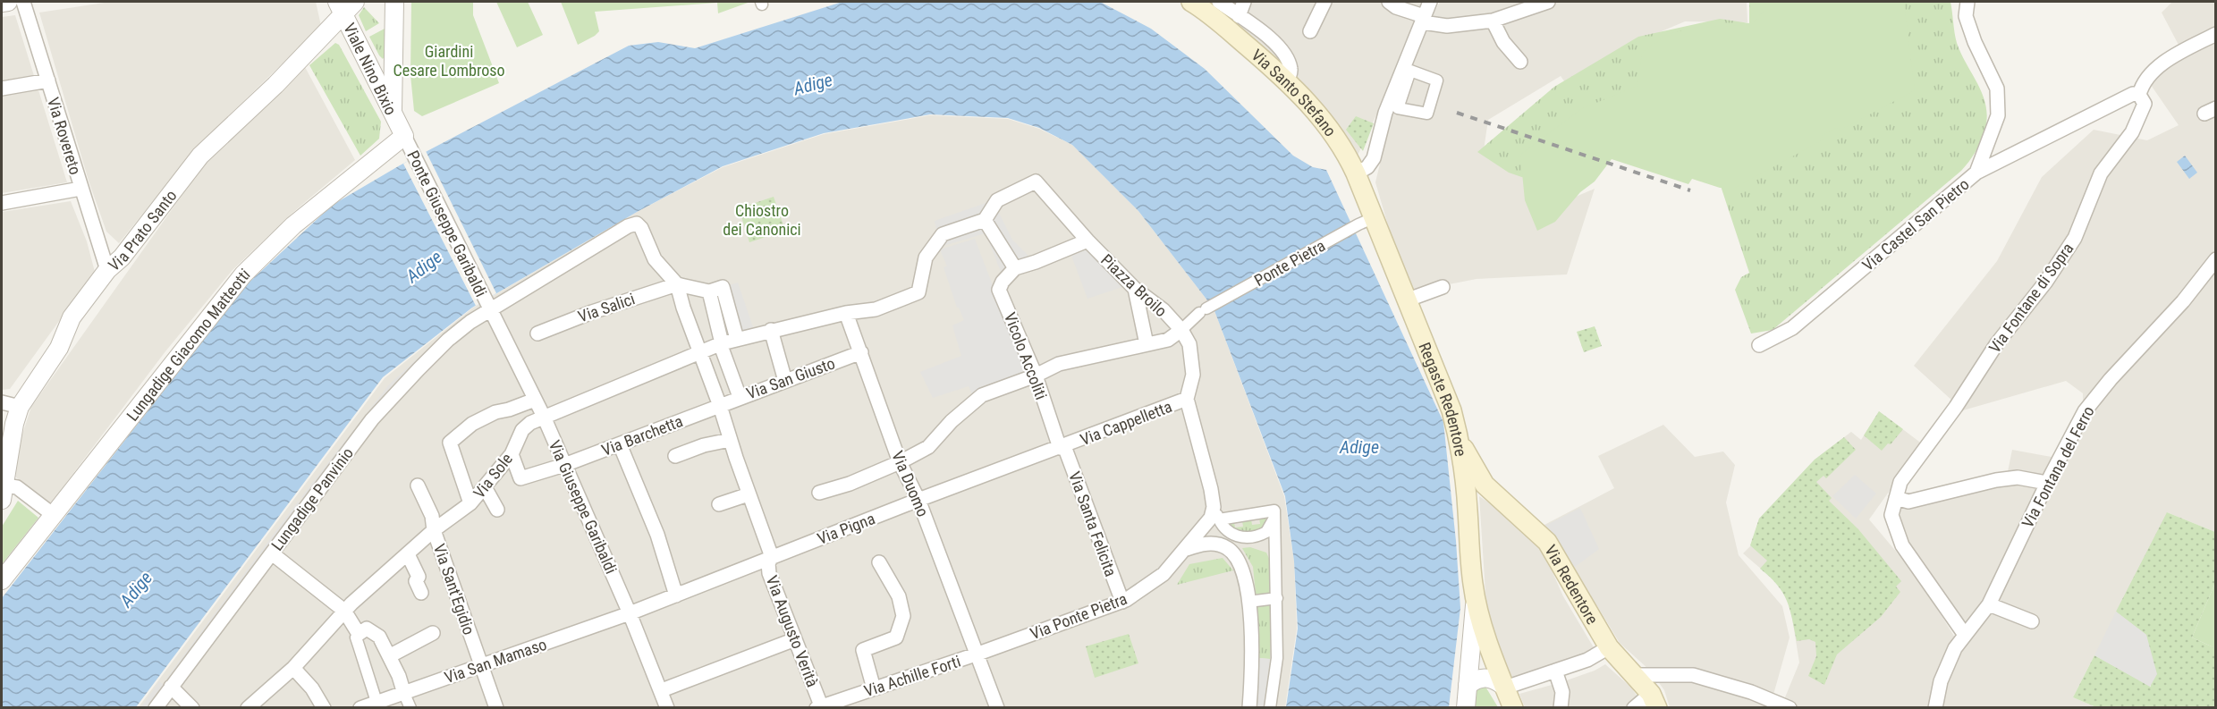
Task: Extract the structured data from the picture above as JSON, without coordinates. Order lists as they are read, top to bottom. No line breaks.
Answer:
{"streets":{"main road":["Via Santo Stefano","Regaste Redentore","Via Redentore"],"street":["Viale Nino Bixio","Via Rovereto","Ponte Giuseppe Garibaldi","Via Castel San Pietro","Via Prato Santo","Ponte Pietra","Piazza Broilo","Via Fontane di Sopra","Via Salici","Lungadige Giacomo Matteotti","Vicolo Accoliti","Via San Giusto","Via Cappelletta","Via Barchetta","Via Fontana del Ferro","Via Sole","Via Duomo","Lungadige Panvinio","Via Giuseppe Garibaldi","Via Santa Felicita","Via Pigna","Via Sant'Egidio","Via Ponte Pietra","Via Augusto Verità","Via San Mamaso","Via Achille Forti"]},"crossings":[["Viale Nino Bixio","Ponte Giuseppe Garibaldi"],["Viale Nino Bixio","Via Prato Santo"],["Viale Nino Bixio","Lungadige Giacomo Matteotti"],["Via Santo Stefano","Ponte Pietra"],["Via Santo Stefano","Regaste Redentore"],["Via Rovereto","Via Prato Santo"],["Ponte Giuseppe Garibaldi","Lungadige Giacomo Matteotti"],["Ponte Giuseppe Garibaldi","Lungadige Panvinio"],["Ponte Giuseppe Garibaldi","Via Giuseppe Garibaldi"],["Via Prato Santo","Lungadige Giacomo Matteotti"],["Ponte Pietra","Piazza Broilo"],["Ponte Pietra","Regaste Redentore"],["Piazza Broilo","Via Sole"],["Via Salici","Lungadige Panvinio"],["Via Salici","Via Augusto Verità"],["Vicolo Accoliti","Via Cappelletta"],["Vicolo Accoliti","Via Santa Felicita"],["Vicolo Accoliti","Via Pigna"],["Via San Giusto","Via Barchetta"],["Via San Giusto","Via Duomo"],["Via San Giusto","Via Augusto Verità"],["Regaste Redentore","Via Redentore"],["Via Cappelletta","Via Santa Felicita"],["Via Cappelletta","Via Pigna"],["Via Barchetta","Via Sole"],["Via Barchetta","Via Giuseppe Garibaldi"],["Via Barchetta","Via Augusto Verità"],["Via Sole","Via Duomo"],["Via Sole","Via Giuseppe Garibaldi"],["Via Sole","Via Sant'Egidio"],["Via Sole","Via Augusto Verità"],["Via Duomo","Via Pigna"],["Via Duomo","Via Ponte Pietra"],["Via Duomo","Via Achille Forti"],["Lungadige Panvinio","Via Giuseppe Garibaldi"],["Lungadige Panvinio","Via Augusto Verità"],["Via Giuseppe Garibaldi","Via Pigna"],["Via Giuseppe Garibaldi","Via San Mamaso"],["Via Santa Felicita","Via Pigna"],["Via Santa Felicita","Via Ponte Pietra"],["Via Pigna","Via Augusto Verità"],["Via Pigna","Via San Mamaso"],["Via Sant'Egidio","Via San Mamaso"],["Via Ponte Pietra","Via Achille Forti"],["Via Augusto Verità","Via Achille Forti"]],"water":["Adige"],"parks":["Giardini Cesare Lombroso","Chiostro dei Canonici"]}
